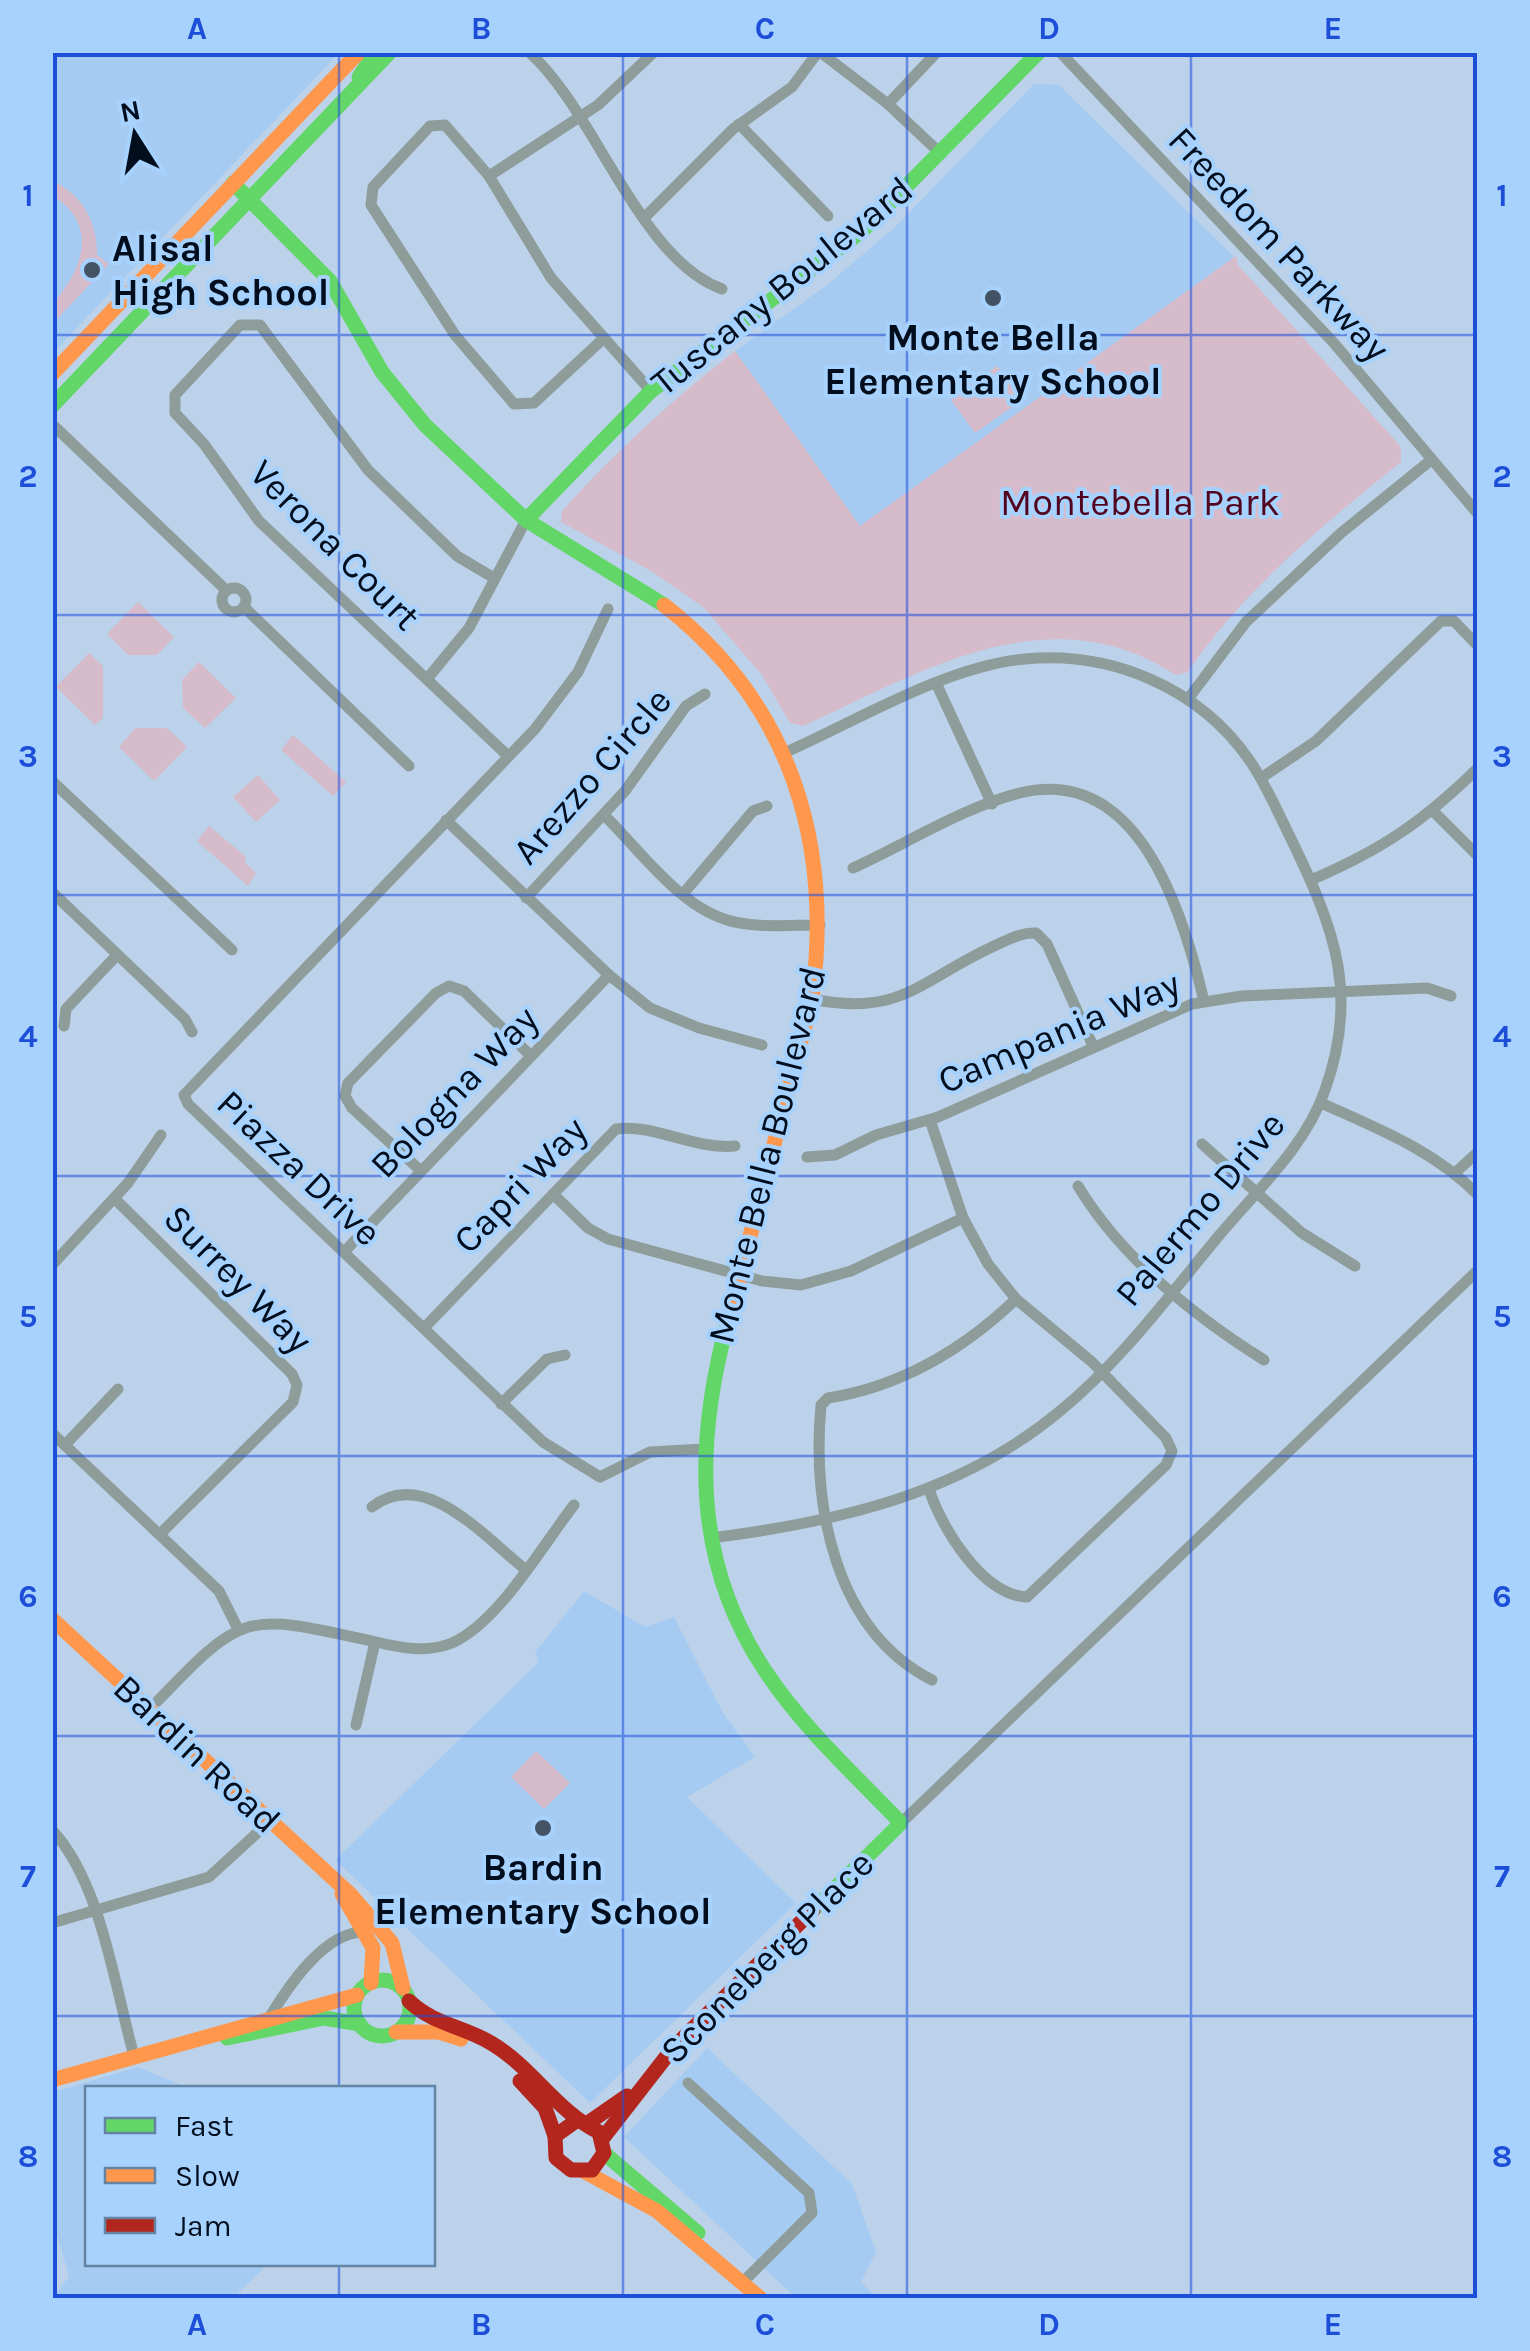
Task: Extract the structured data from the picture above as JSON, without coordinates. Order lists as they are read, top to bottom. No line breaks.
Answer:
{"streets":{"street":["Freedom Parkway","Tuscany Boulevard","Verona Court","Arezzo Circle","Campania Way","Bologna Way","Monte Bella Boulevard","Piazza Drive","Capri Way","Palermo Drive","Surrey Way","Bardin Road","Sconeberg Place"]},"crossings":[["Tuscany Boulevard","Monte Bella Boulevard"],["Verona Court","Piazza Drive"],["Campania Way","Palermo Drive"],["Bologna Way","Piazza Drive"],["Monte Bella Boulevard","Piazza Drive"],["Monte Bella Boulevard","Palermo Drive"],["Monte Bella Boulevard","Sconeberg Place"],["Piazza Drive","Capri Way"]],"parks":["Montebella Park"],"places":["Alisal High School","Monte Bella Elementary School","Bardin Elementary School"],"legend":["Fast","Slow","Jam"],"north":"top","grid":{"columns":["A","B","C","D","E"],"rows":["1","2","3","4","5","6","7","8"]}}
